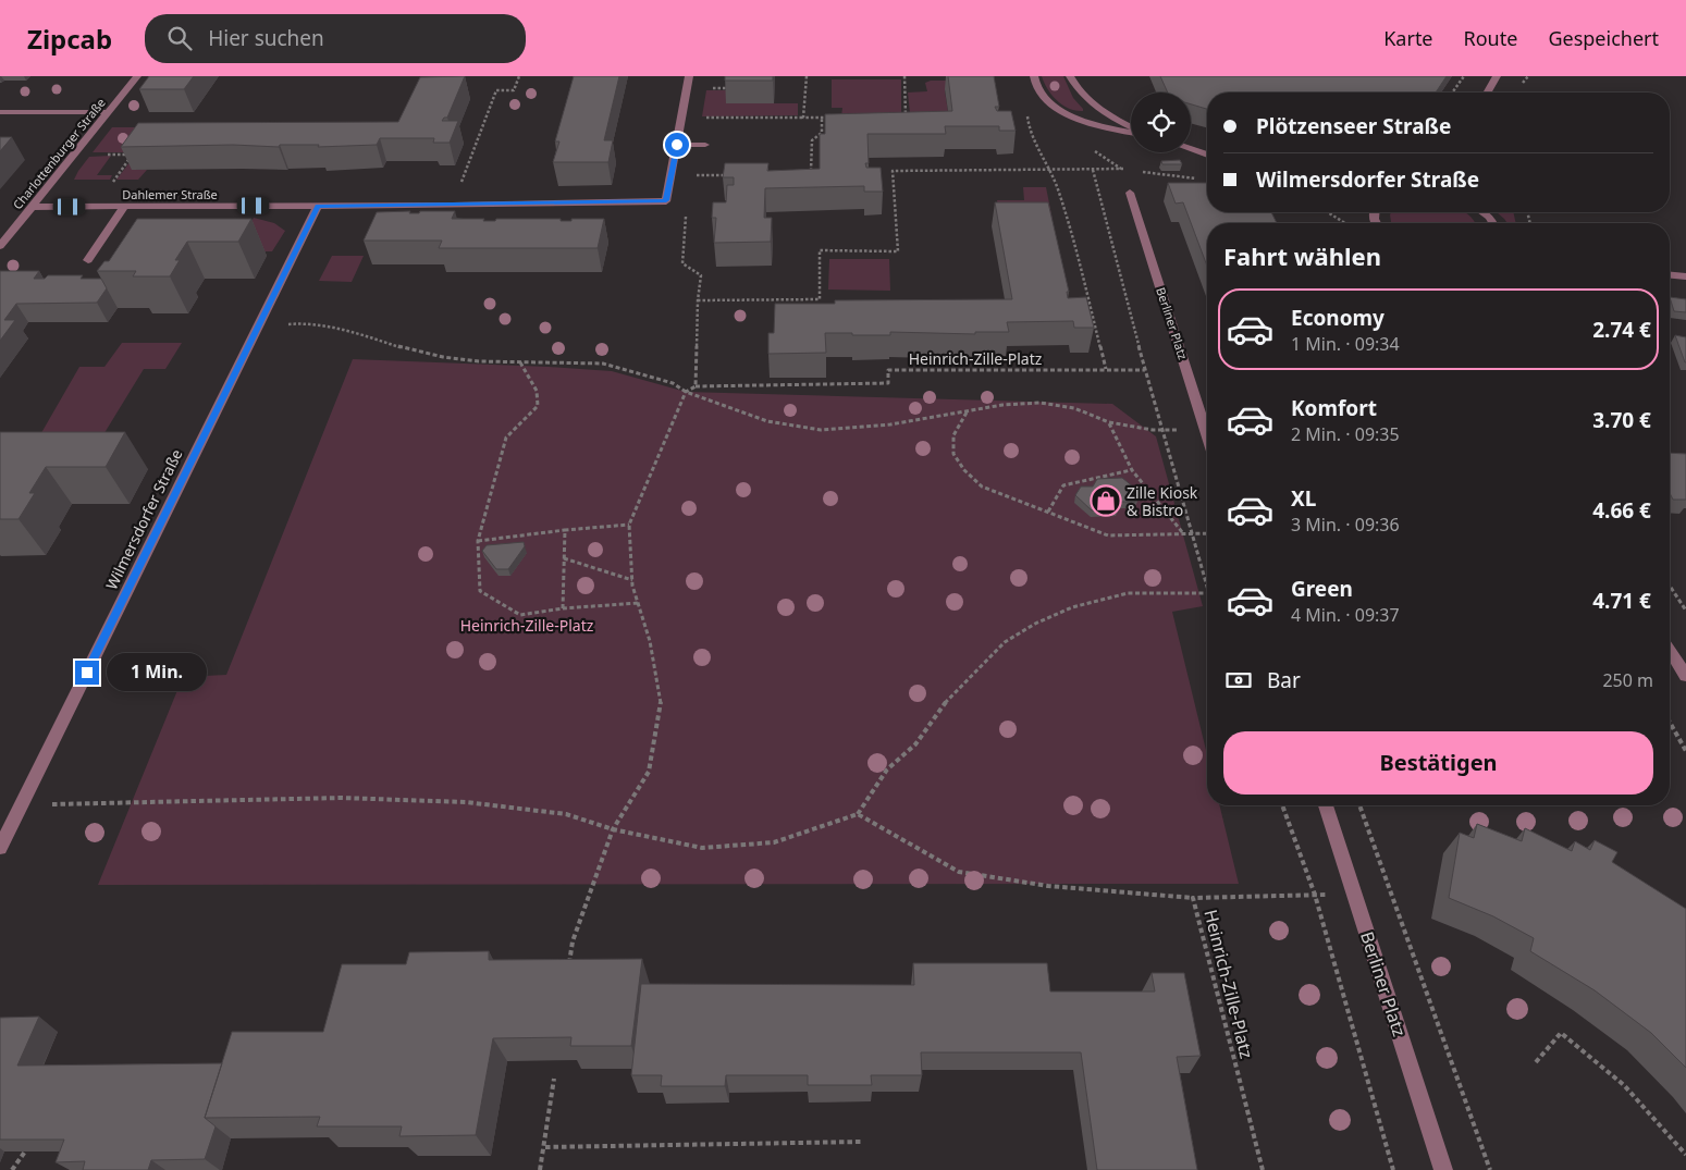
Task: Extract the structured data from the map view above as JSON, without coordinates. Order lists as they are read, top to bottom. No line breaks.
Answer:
{"streets":{"street":["Charlottenburger Straße","Dahlemer Straße","Berliner Platz","Wilmersdorfer Straße"],"path":["Heinrich-Zille-Platz"]},"crossings":[["Charlottenburger Straße","Dahlemer Straße"],["Dahlemer Straße","Wilmersdorfer Straße"],["Berliner Platz","Heinrich-Zille-Platz"]],"parks":["Heinrich-Zille-Platz"],"places":{"shop":["Zille Kiosk & Bistro"]},"page":{"header":"Zipcab","search":"Hier suchen","nav":["Karte","Route","Gespeichert"],"banner":["Plötzenseer Straße","Wilmersdorfer Straße"],"heading":"Fahrt wählen","list":[{"name":"Economy","note":"1 Min. · 09:34","value":"2.74 €"},{"name":"Komfort","note":"2 Min. · 09:35","value":"3.70 €"},{"name":"XL","note":"3 Min. · 09:36","value":"4.66 €"},{"name":"Green","note":"4 Min. · 09:37","value":"4.71 €"}],"pay":["Bar","250 m"],"bubble":"1 Min.","buttons":"Bestätigen"}}
